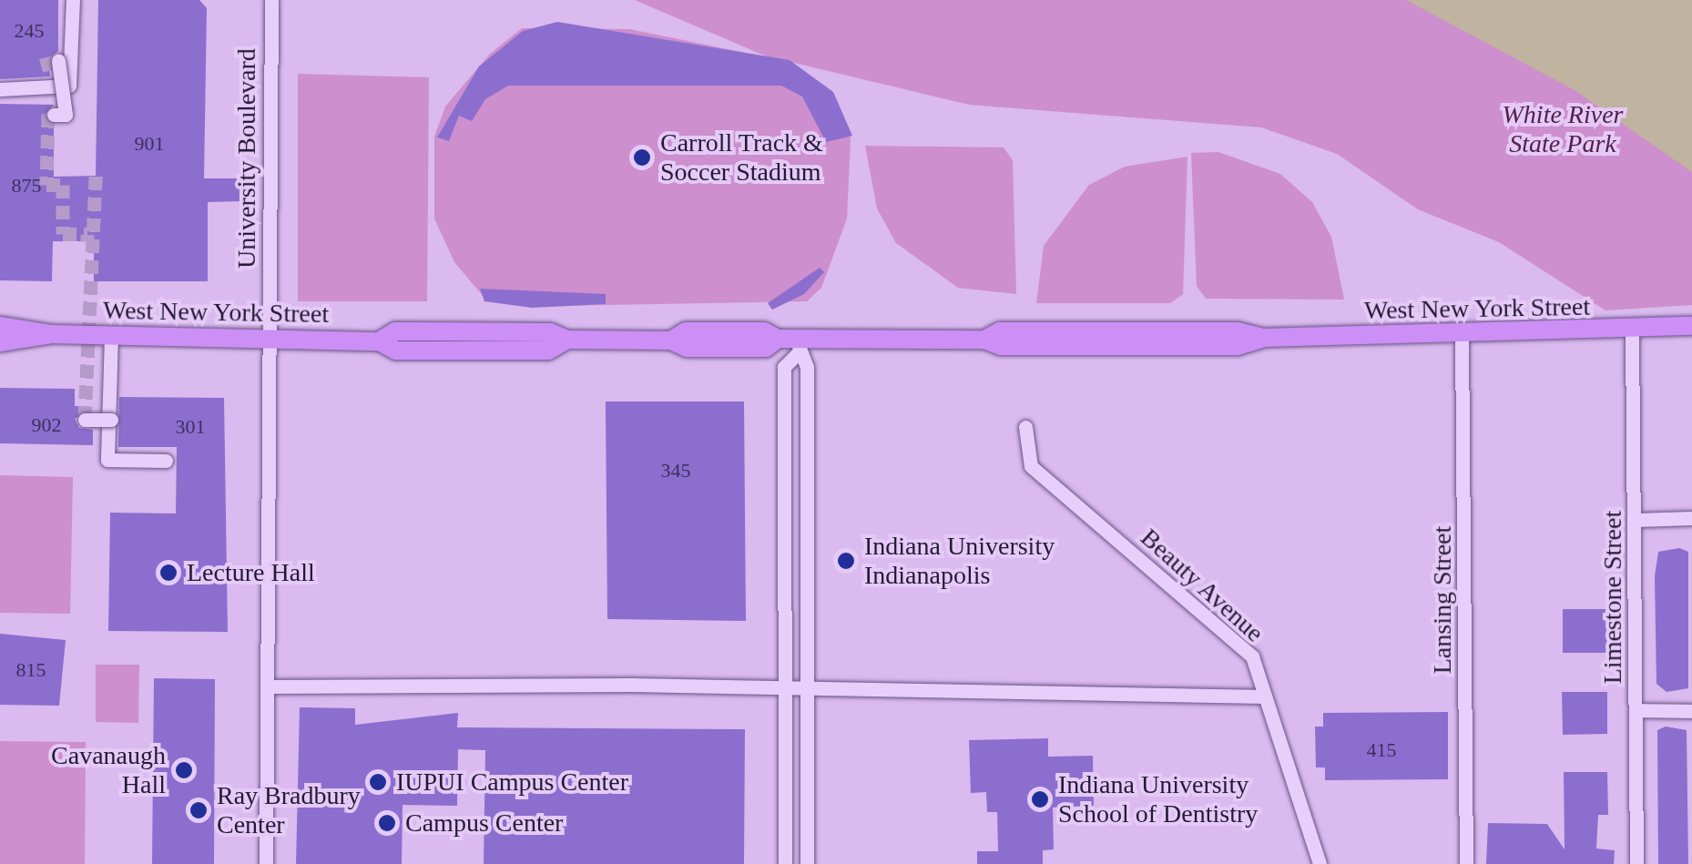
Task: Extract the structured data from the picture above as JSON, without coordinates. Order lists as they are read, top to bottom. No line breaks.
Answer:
{"streets":{"main road":["West New York Street"],"street":["University Boulevard","Beauty Avenue","Limestone Street","Lansing Street"]},"crossings":[["University Boulevard","West New York Street"],["West New York Street","Limestone Street"],["West New York Street","Lansing Street"]],"parks":["White River State Park"],"places":["Carroll Track & Soccer Stadium","Indiana University Indianapolis","Lecture Hall","Cavanaugh Hall","IUPUI Campus Center","Indiana University School of Dentistry","Ray Bradbury Center","Campus Center"],"house_numbers":["245","901","875","902","301","345","815","415"]}
